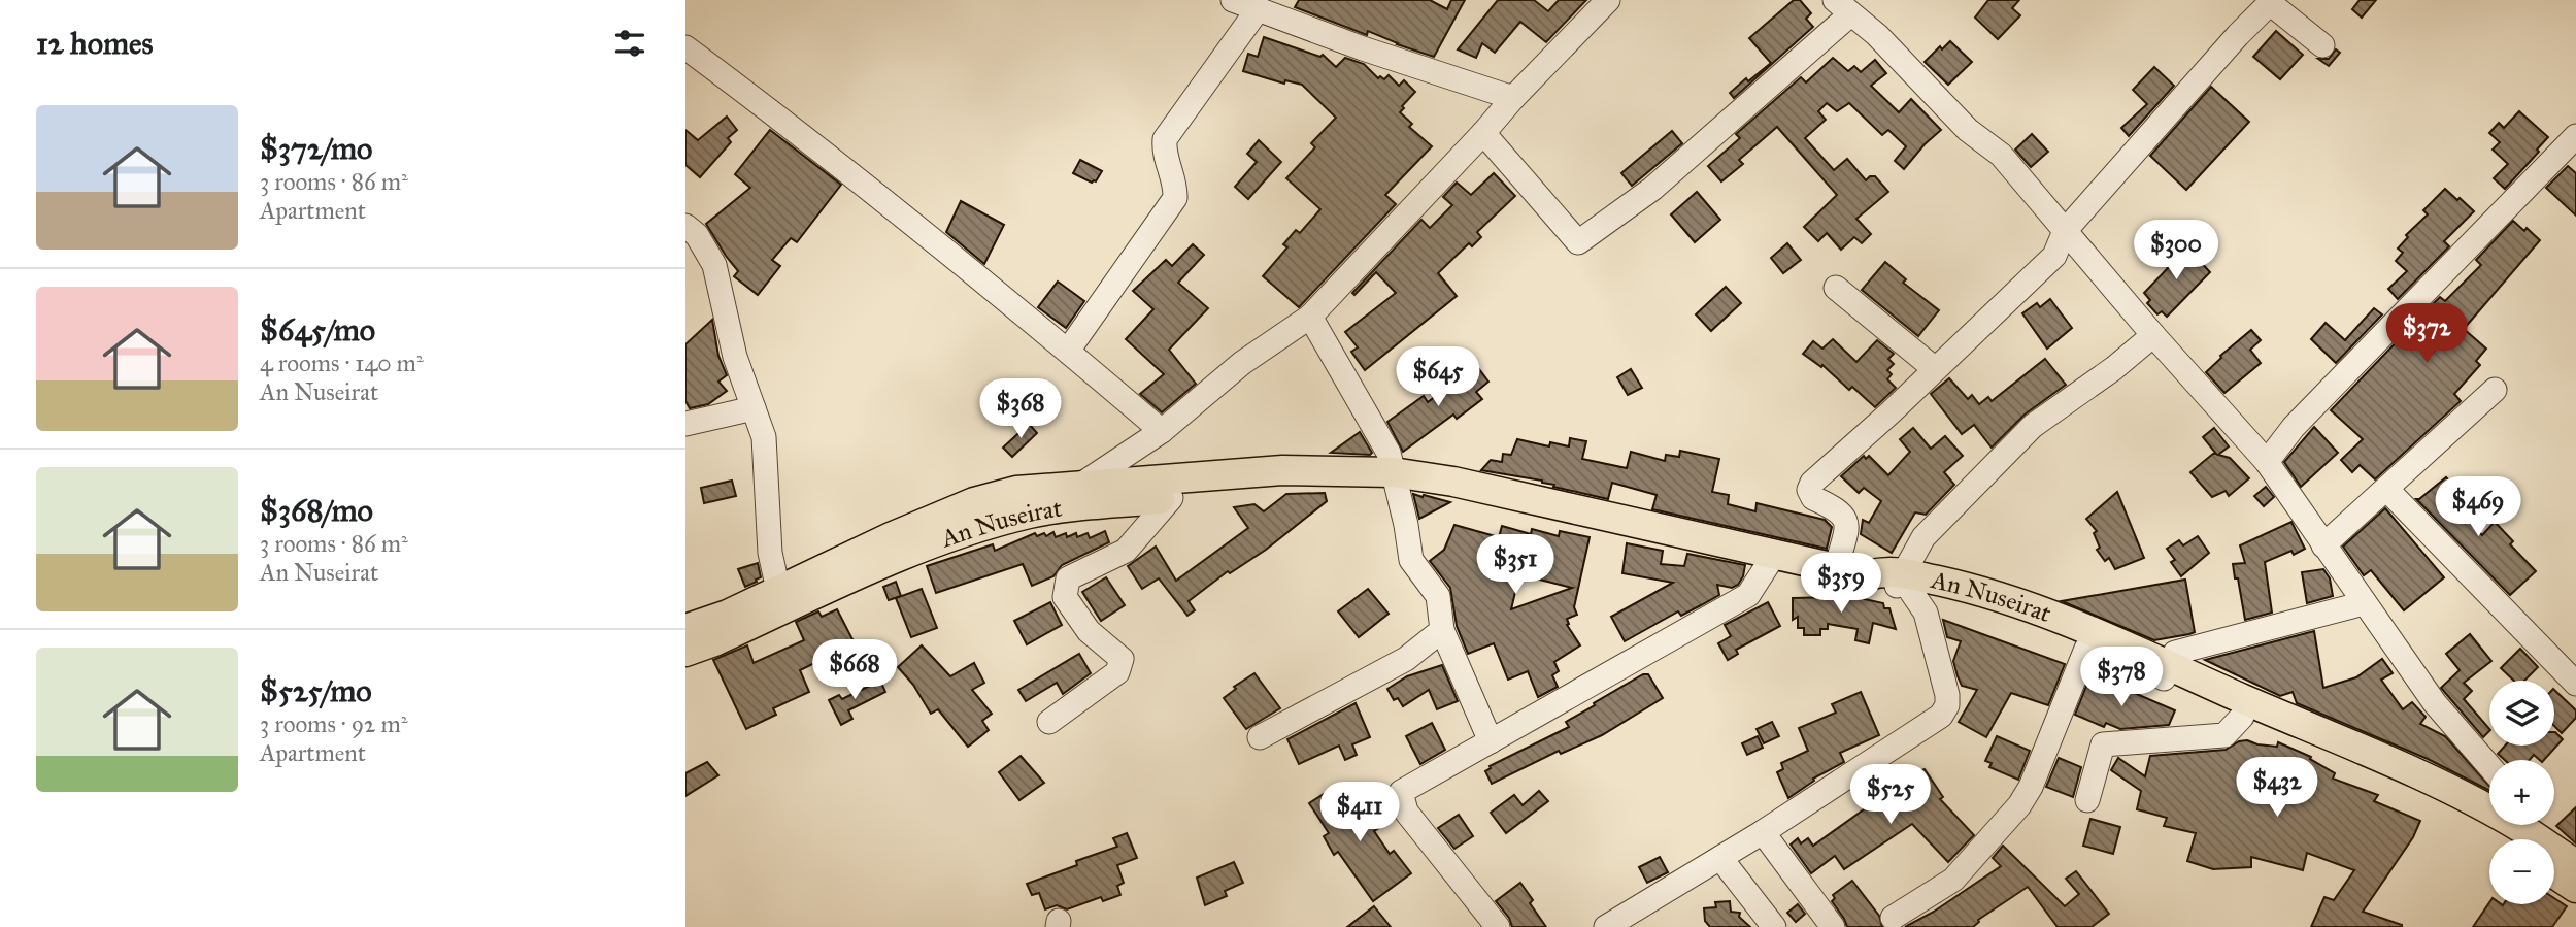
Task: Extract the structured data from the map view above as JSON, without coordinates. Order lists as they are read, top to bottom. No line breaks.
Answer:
{"streets":{"main road":["An Nuseirat"]},"page":{"heading":"12 homes","list":[{"name":"$372/mo","note":"3 rooms · 86 m² · Apartment"},{"name":"$645/mo","note":"4 rooms · 140 m² · An Nuseirat"},{"name":"$368/mo","note":"3 rooms · 86 m² · An Nuseirat"},{"name":"$525/mo","note":"3 rooms · 92 m² · Apartment"}],"price":["$300","$372","$645","$368","$469","$351","$359","$668","$378","$432","$525","$411"],"map_buttons":["+","−"]}}
